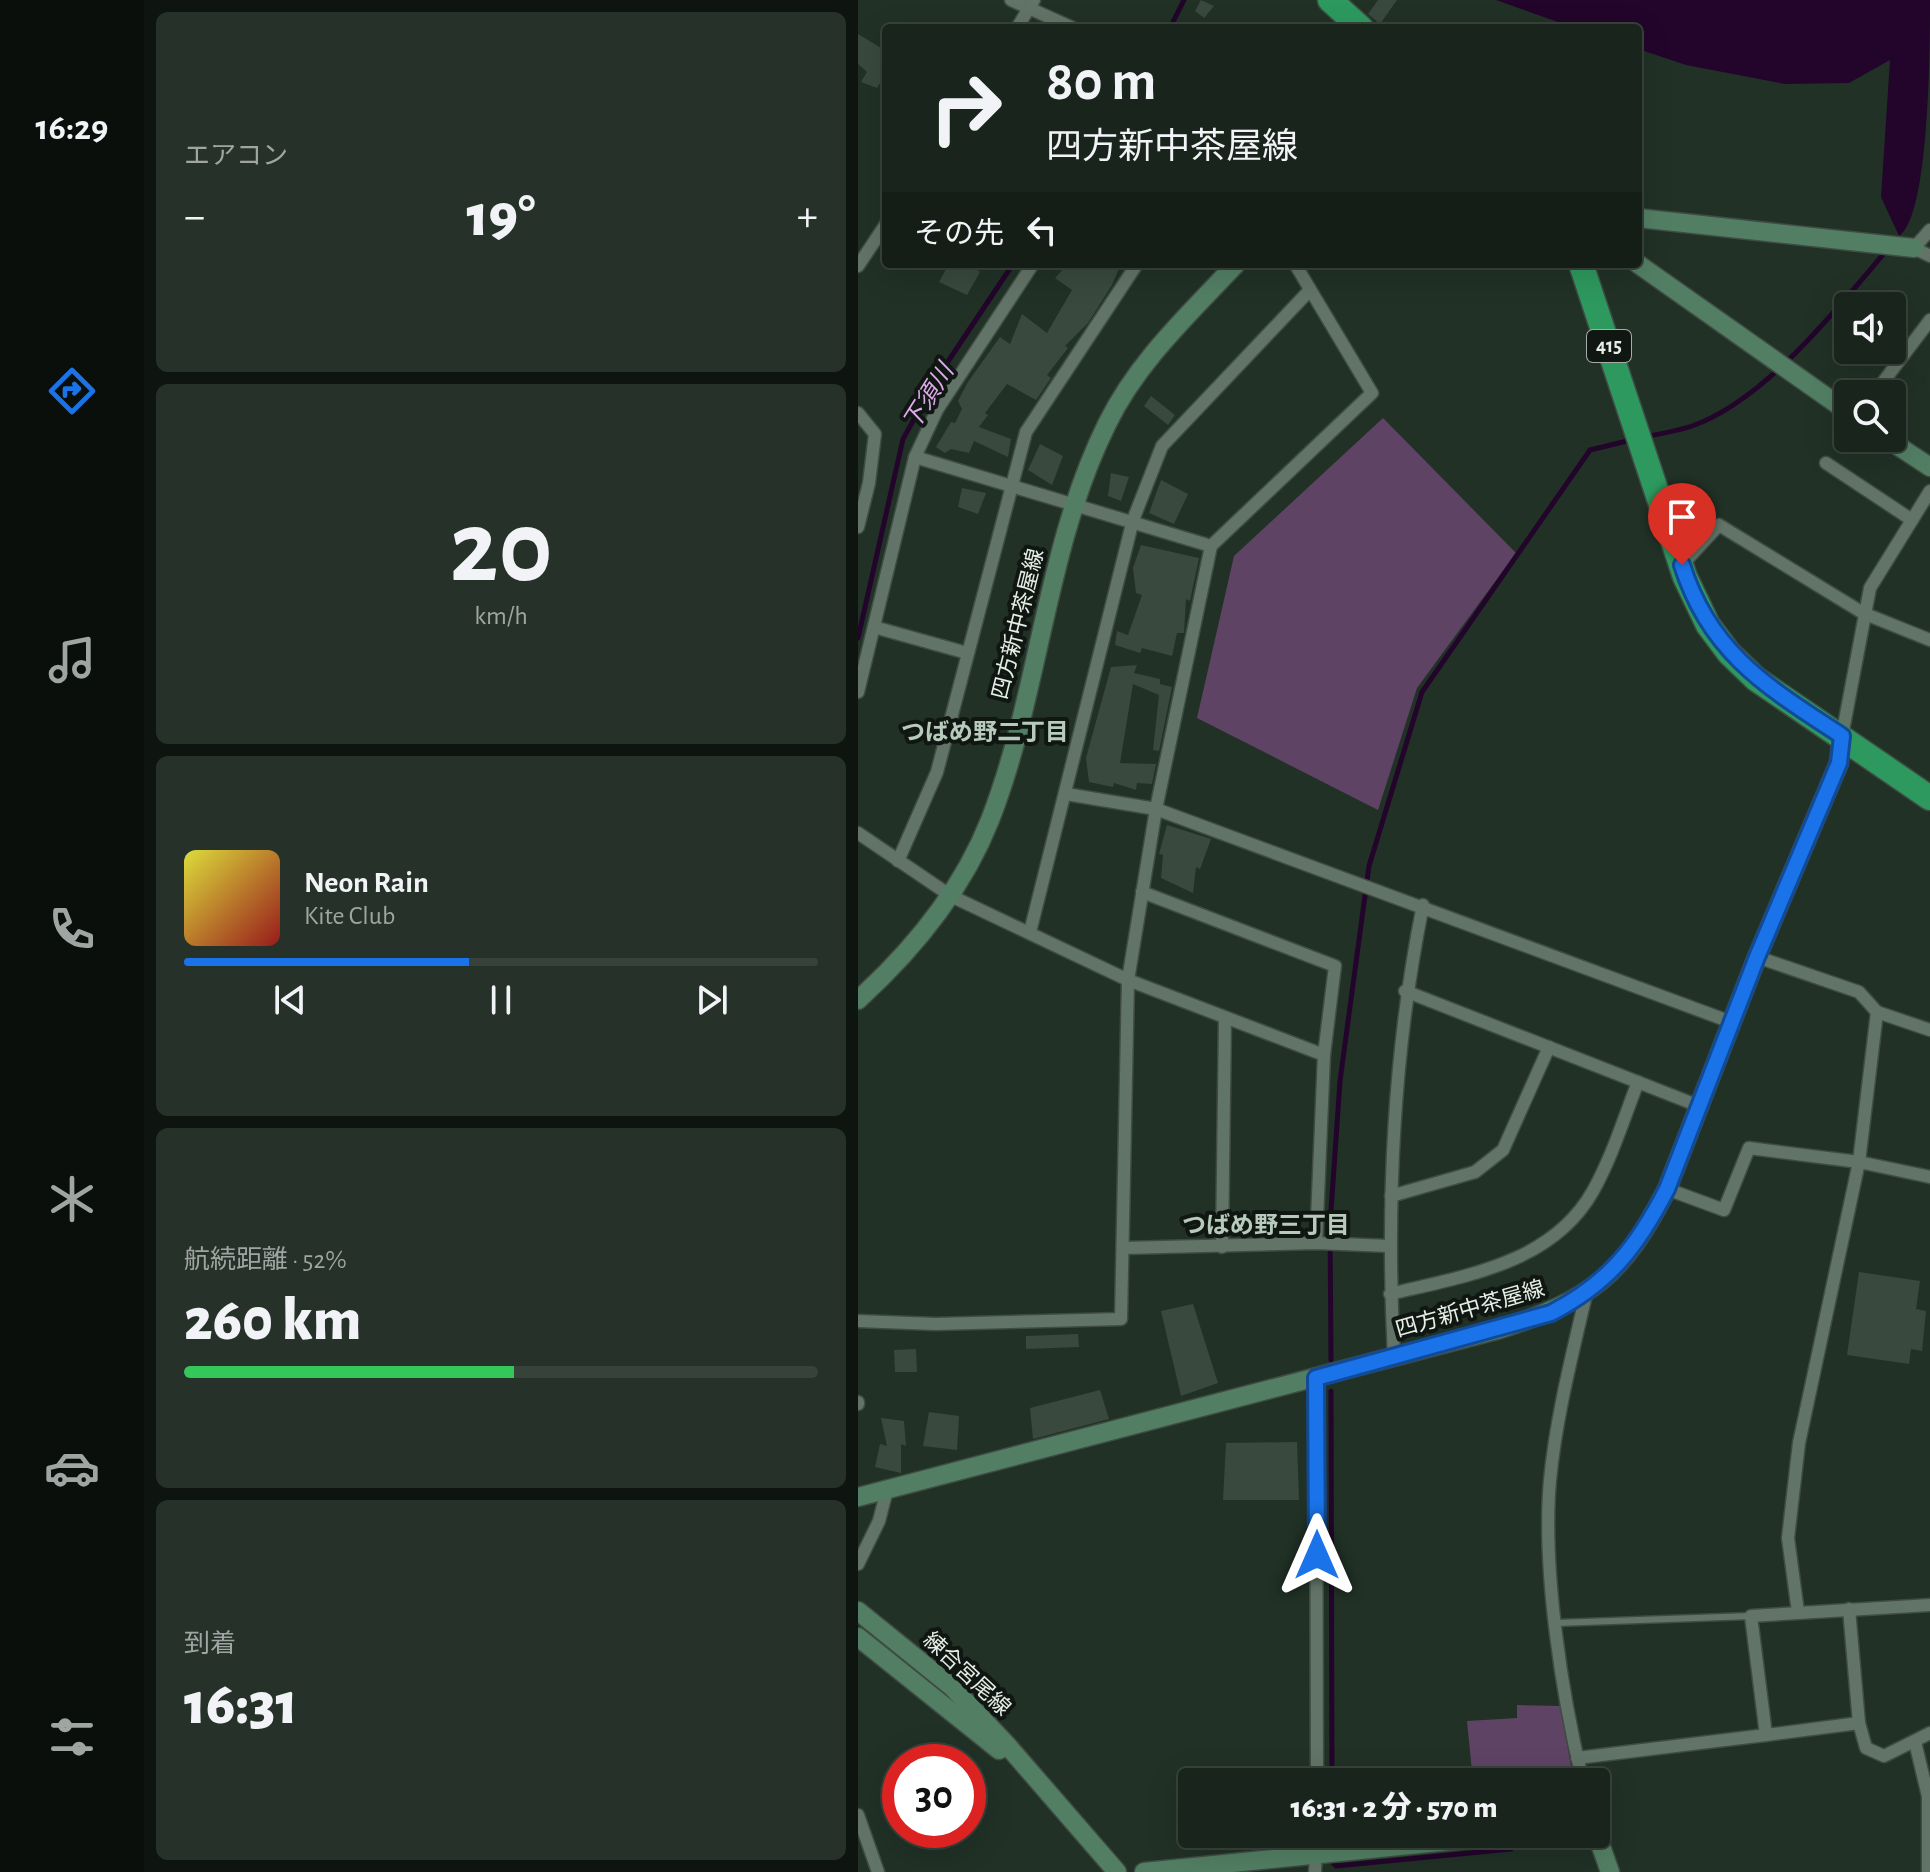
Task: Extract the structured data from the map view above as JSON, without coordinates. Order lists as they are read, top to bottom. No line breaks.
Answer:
{"streets":{"highway":["415"],"main road":["四方新中茶屋線","練合宮尾線"]},"crossings":[["415","四方新中茶屋線"]],"districts":["つばめ野二丁目","つばめ野三丁目"],"water":["下須川"],"page":{"tabs":"16:29","tile":["エアコン",["20","km/h"],["航続距離 · 52%","260 km"],["到着","16:31"]],"turn":["80 m","四方新中茶屋線"],"heat":["−","19°","+"],"then":"その先","song":["Neon Rain","Kite Club"],"limit":"30","trip":"16:31 · 2 分 · 570 m"}}
